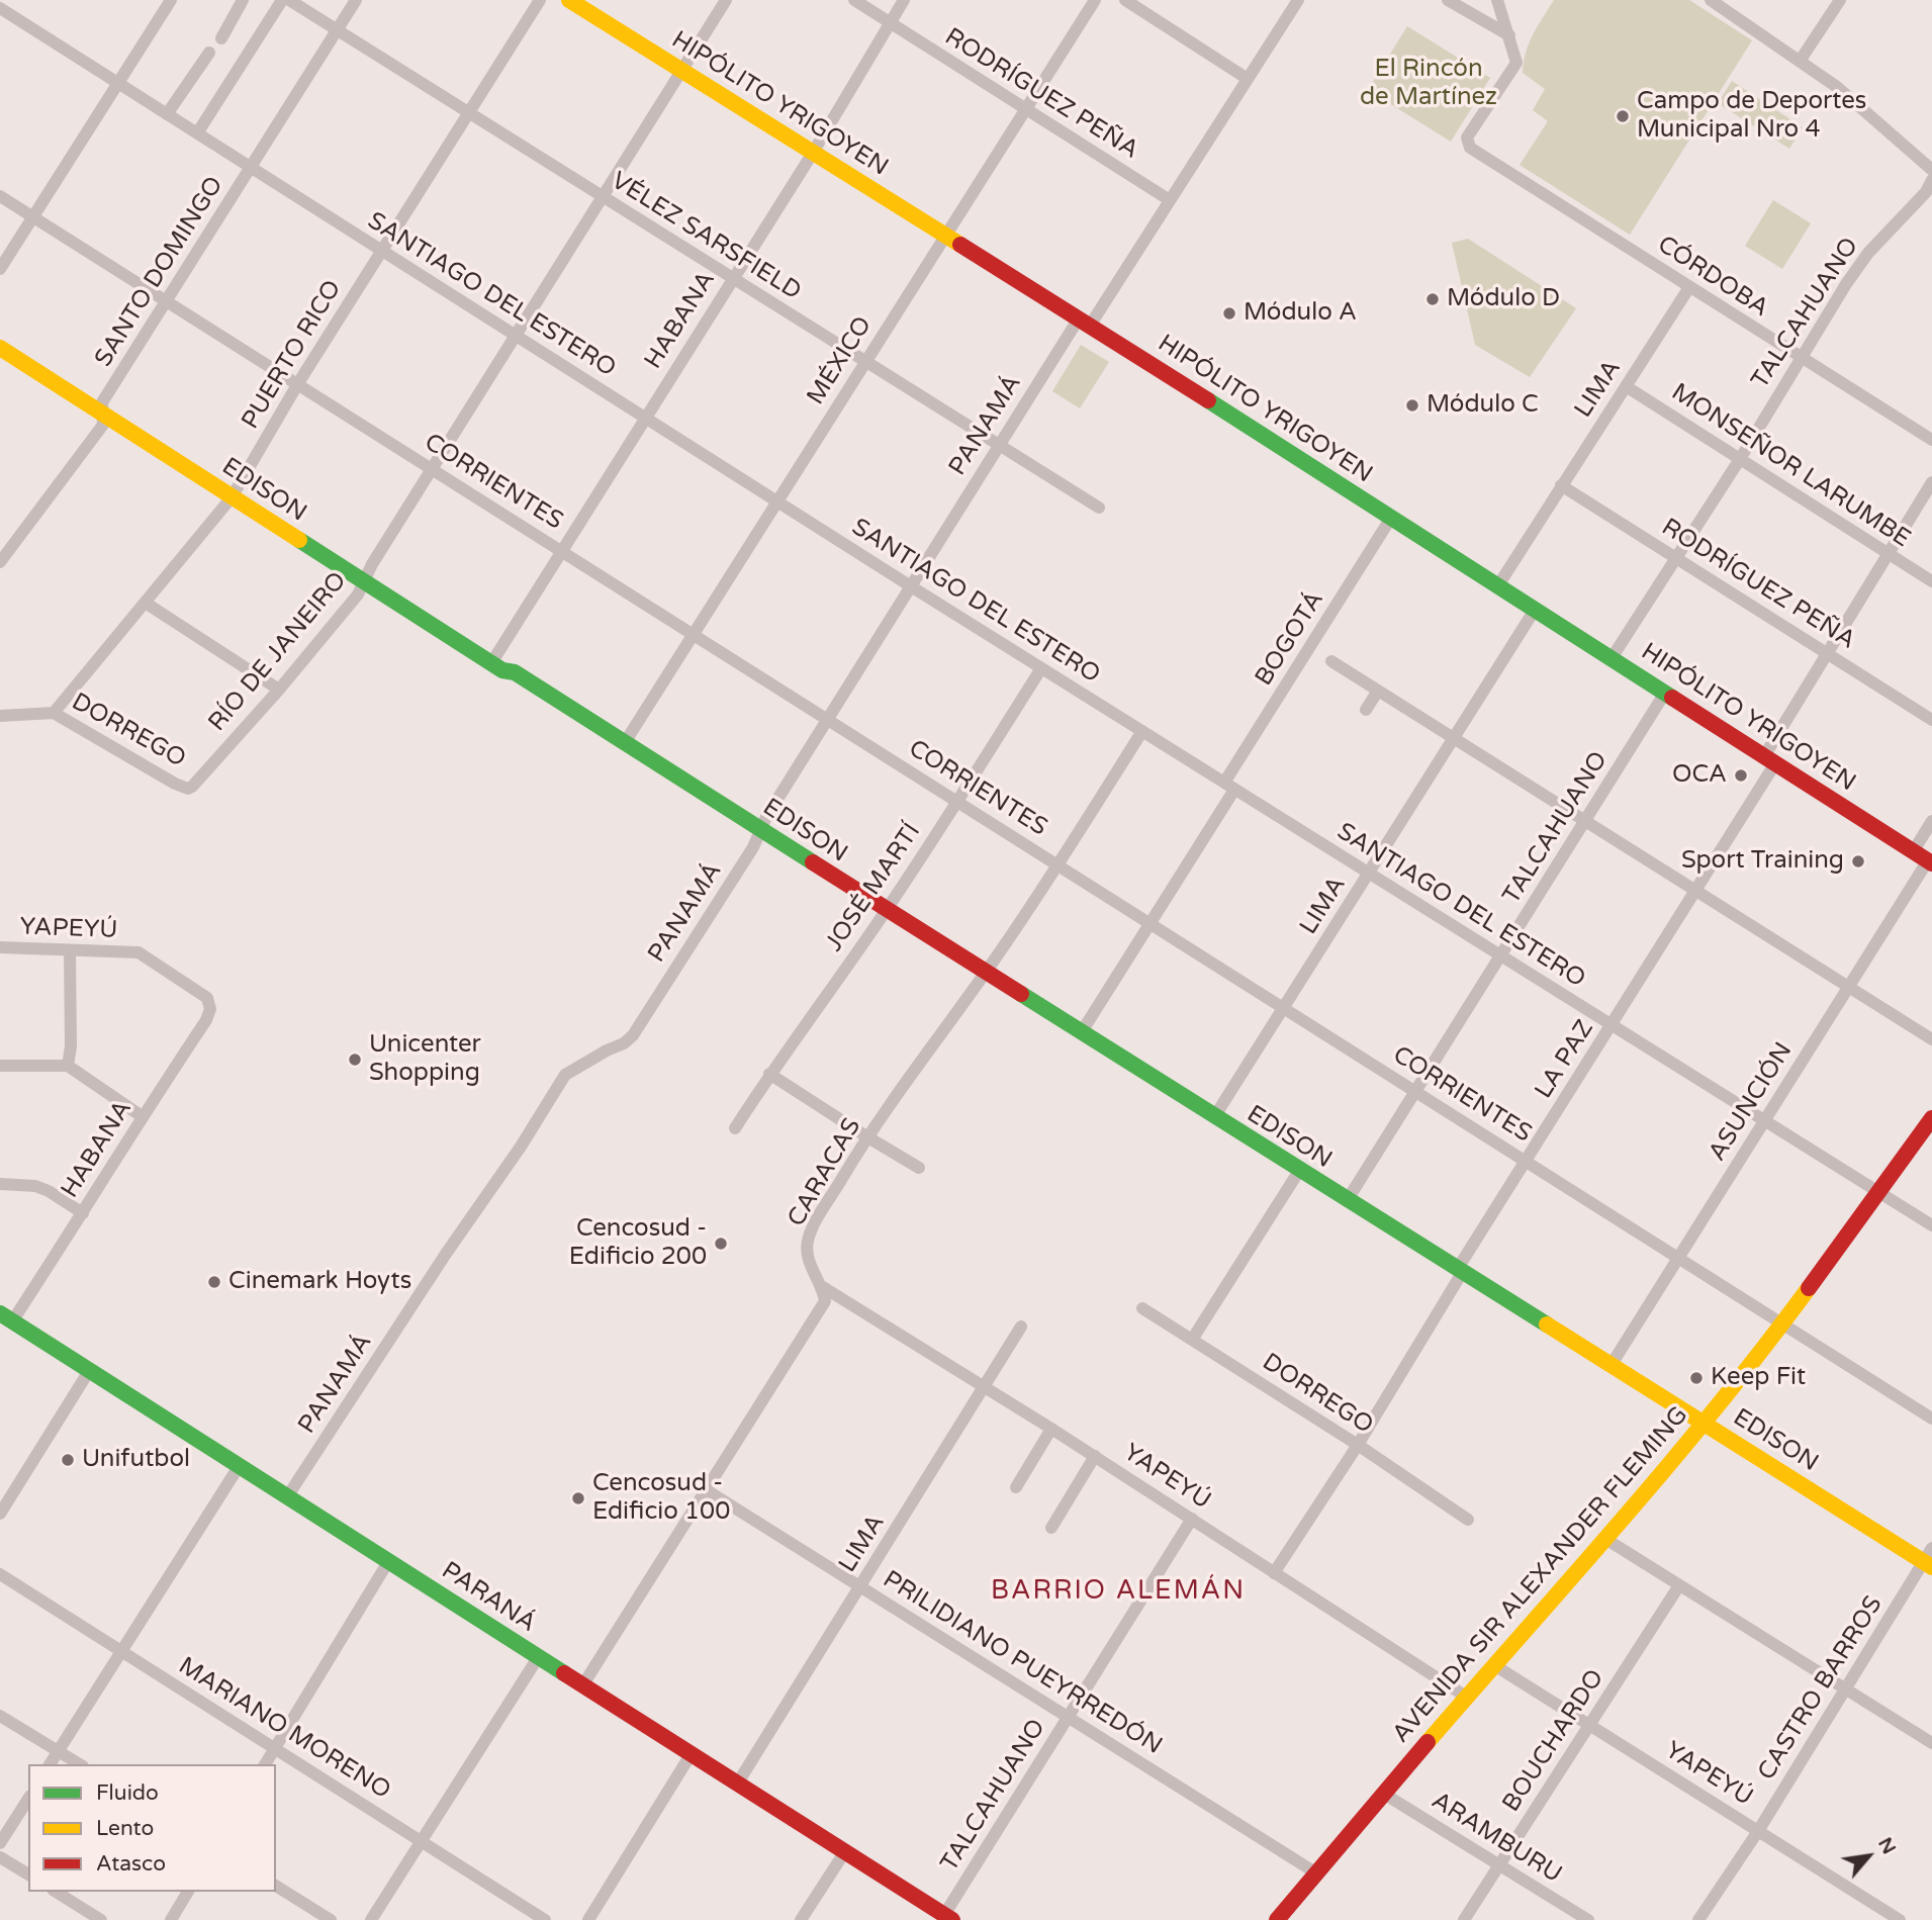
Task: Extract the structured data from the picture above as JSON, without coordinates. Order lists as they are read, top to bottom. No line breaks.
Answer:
{"streets":{"street":["RODRÍGUEZ PEÑA","HIPÓLITO YRIGOYEN","VÉLEZ SARSFIELD","SANTO DOMINGO","CÓRDOBA","SANTIAGO DEL ESTERO","TALCAHUANO","HABANA","PUERTO RICO","MÉXICO","LIMA","PANAMÁ","MONSEÑOR LARUMBE","CORRIENTES","EDISON","BOGOTÁ","RÍO DE JANEIRO","DORREGO","JOSÉ MARTÍ","YAPEYÚ","LA PAZ","ASUNCIÓN","CARACAS","AVENIDA SIR ALEXANDER FLEMING","PARANÁ","PRILIDIANO PUEYRREDÓN","CASTRO BARROS","MARIANO MORENO","BOUCHARDO","ARAMBURU"]},"crossings":[["RODRÍGUEZ PEÑA","TALCAHUANO"],["RODRÍGUEZ PEÑA","HABANA"],["RODRÍGUEZ PEÑA","MÉXICO"],["RODRÍGUEZ PEÑA","LIMA"],["RODRÍGUEZ PEÑA","PANAMÁ"],["RODRÍGUEZ PEÑA","LA PAZ"],["HIPÓLITO YRIGOYEN","TALCAHUANO"],["HIPÓLITO YRIGOYEN","HABANA"],["HIPÓLITO YRIGOYEN","MÉXICO"],["HIPÓLITO YRIGOYEN","LIMA"],["HIPÓLITO YRIGOYEN","PANAMÁ"],["HIPÓLITO YRIGOYEN","BOGOTÁ"],["HIPÓLITO YRIGOYEN","RÍO DE JANEIRO"],["HIPÓLITO YRIGOYEN","LA PAZ"],["HIPÓLITO YRIGOYEN","ASUNCIÓN"],["VÉLEZ SARSFIELD","SANTO DOMINGO"],["VÉLEZ SARSFIELD","HABANA"],["VÉLEZ SARSFIELD","PUERTO RICO"],["VÉLEZ SARSFIELD","MÉXICO"],["VÉLEZ SARSFIELD","PANAMÁ"],["VÉLEZ SARSFIELD","RÍO DE JANEIRO"],["SANTO DOMINGO","SANTIAGO DEL ESTERO"],["SANTO DOMINGO","CORRIENTES"],["SANTO DOMINGO","EDISON"],["CÓRDOBA","TALCAHUANO"],["CÓRDOBA","LIMA"],["SANTIAGO DEL ESTERO","TALCAHUANO"],["SANTIAGO DEL ESTERO","HABANA"],["SANTIAGO DEL ESTERO","PUERTO RICO"],["SANTIAGO DEL ESTERO","MÉXICO"],["SANTIAGO DEL ESTERO","LIMA"],["SANTIAGO DEL ESTERO","PANAMÁ"],["SANTIAGO DEL ESTERO","BOGOTÁ"],["SANTIAGO DEL ESTERO","RÍO DE JANEIRO"],["SANTIAGO DEL ESTERO","JOSÉ MARTÍ"],["SANTIAGO DEL ESTERO","LA PAZ"],["SANTIAGO DEL ESTERO","ASUNCIÓN"],["SANTIAGO DEL ESTERO","CARACAS"],["SANTIAGO DEL ESTERO","AVENIDA SIR ALEXANDER FLEMING"],["TALCAHUANO","MONSEÑOR LARUMBE"],["TALCAHUANO","CORRIENTES"],["TALCAHUANO","EDISON"],["TALCAHUANO","YAPEYÚ"],["TALCAHUANO","PARANÁ"],["TALCAHUANO","PRILIDIANO PUEYRREDÓN"],["HABANA","CORRIENTES"],["HABANA","EDISON"],["HABANA","YAPEYÚ"],["HABANA","PARANÁ"],["PUERTO RICO","CORRIENTES"],["PUERTO RICO","EDISON"],["PUERTO RICO","DORREGO"],["MÉXICO","CORRIENTES"],["MÉXICO","EDISON"],["LIMA","MONSEÑOR LARUMBE"],["LIMA","CORRIENTES"],["LIMA","EDISON"],["LIMA","YAPEYÚ"],["LIMA","PARANÁ"],["LIMA","PRILIDIANO PUEYRREDÓN"],["PANAMÁ","CORRIENTES"],["PANAMÁ","EDISON"],["PANAMÁ","PARANÁ"],["MONSEÑOR LARUMBE","LA PAZ"],["CORRIENTES","BOGOTÁ"],["CORRIENTES","RÍO DE JANEIRO"],["CORRIENTES","JOSÉ MARTÍ"],["CORRIENTES","LA PAZ"],["CORRIENTES","ASUNCIÓN"],["CORRIENTES","CARACAS"],["CORRIENTES","AVENIDA SIR ALEXANDER FLEMING"],["EDISON","BOGOTÁ"],["EDISON","RÍO DE JANEIRO"],["EDISON","JOSÉ MARTÍ"],["EDISON","LA PAZ"],["EDISON","ASUNCIÓN"],["EDISON","CARACAS"],["EDISON","AVENIDA SIR ALEXANDER FLEMING"],["EDISON","CASTRO BARROS"],["RÍO DE JANEIRO","DORREGO"],["DORREGO","LA PAZ"],["YAPEYÚ","LA PAZ"],["YAPEYÚ","CARACAS"],["YAPEYÚ","AVENIDA SIR ALEXANDER FLEMING"],["YAPEYÚ","CASTRO BARROS"],["YAPEYÚ","BOUCHARDO"],["AVENIDA SIR ALEXANDER FLEMING","PRILIDIANO PUEYRREDÓN"],["AVENIDA SIR ALEXANDER FLEMING","ARAMBURU"],["BOUCHARDO","ARAMBURU"]],"districts":["BARRIO ALEMÁN"],"parks":["El Rincón de Martínez"],"places":["Campo de Deportes Municipal Nro 4","Módulo D","Módulo A","Módulo C","OCA","Sport Training","Unicenter Shopping","Cencosud - Edificio 200","Cinemark Hoyts","Keep Fit","Unifutbol","Cencosud - Edificio 100"],"legend":["Fluido","Lento","Atasco"],"north":"top right"}
